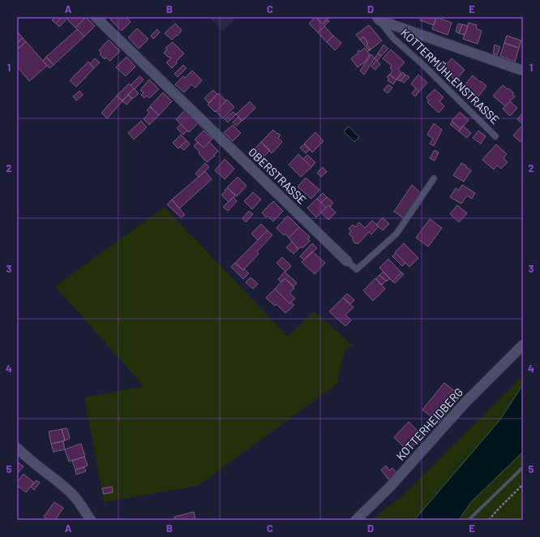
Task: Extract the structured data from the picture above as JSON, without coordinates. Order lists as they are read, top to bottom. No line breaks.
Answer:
{"streets":{"street":["OBERSTRASSE","KOTTERHEIDBERG"],"lane":["KOTTERMÜHLENSTRASSE"]},"grid":{"columns":["A","B","C","D","E"],"rows":["1","2","3","4","5"]}}
